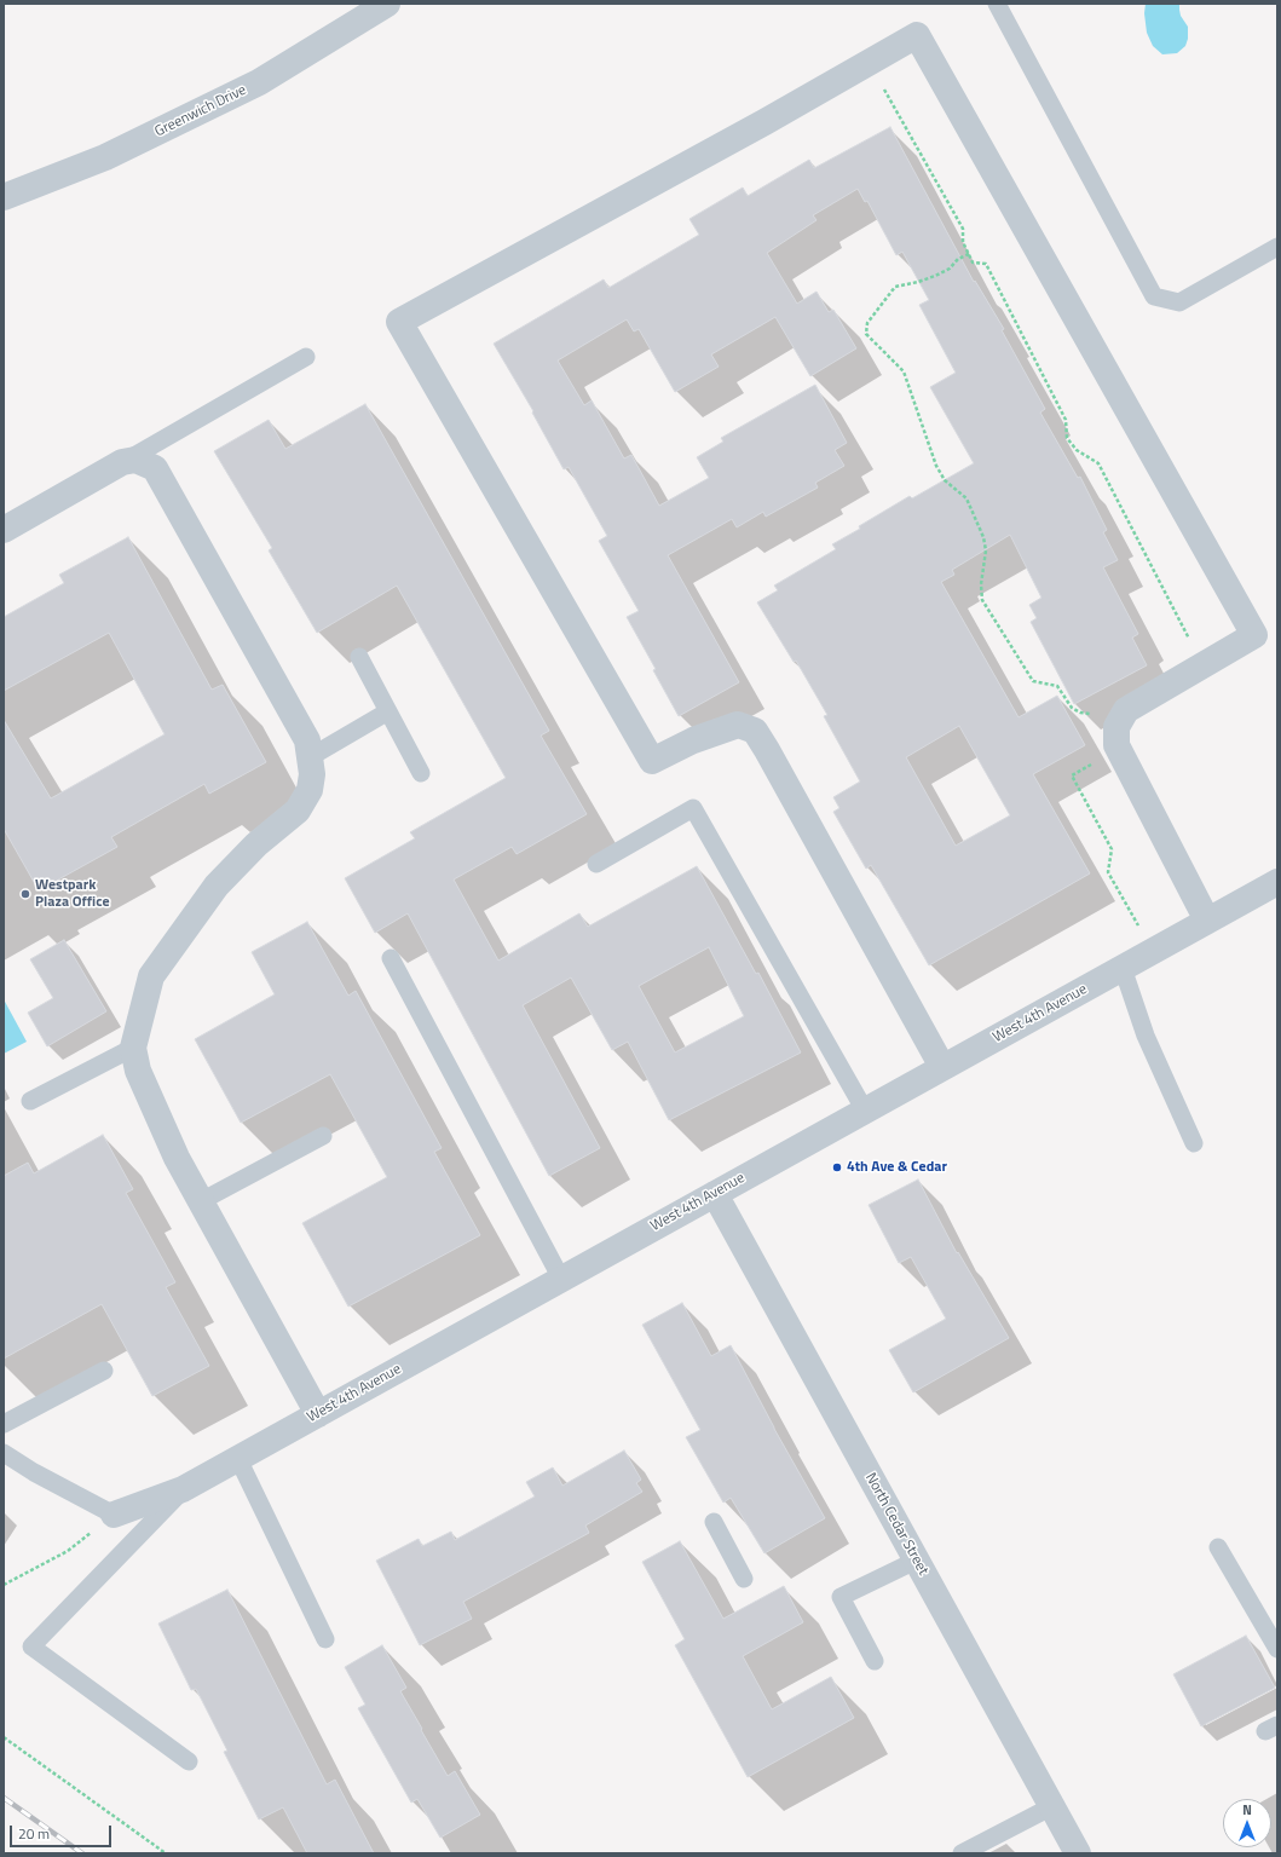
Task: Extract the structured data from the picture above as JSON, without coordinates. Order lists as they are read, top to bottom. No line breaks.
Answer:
{"streets":{"street":["Greenwich Drive","West 4th Avenue","North Cedar Street"]},"crossings":[["West 4th Avenue","North Cedar Street"]],"places":["Westpark Plaza Office","4th Ave & Cedar"],"scale_bar":"20 m","north":"top"}
